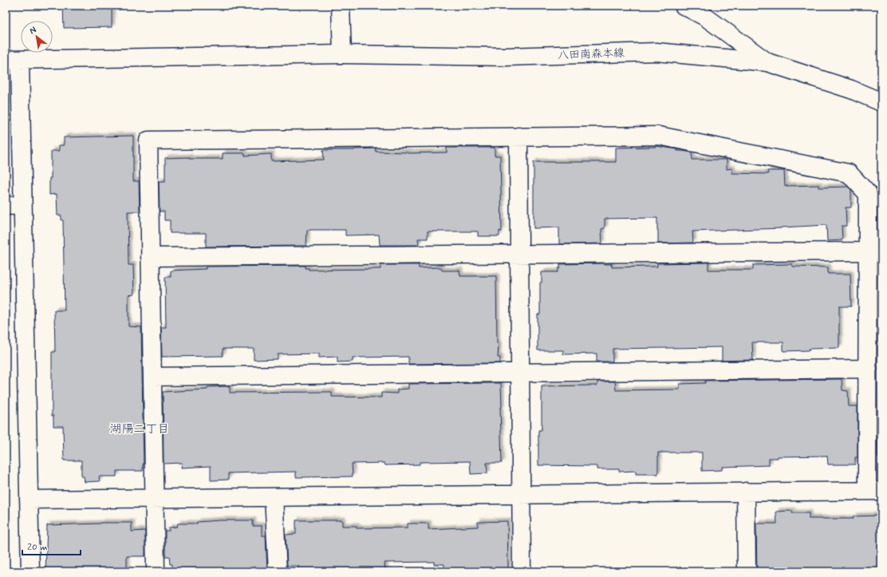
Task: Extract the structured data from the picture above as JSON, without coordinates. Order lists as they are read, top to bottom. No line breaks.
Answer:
{"streets":{"street":["八田南森本線"]},"districts":["湖陽二丁目"],"scale_bar":"20 m","north":"top left"}
